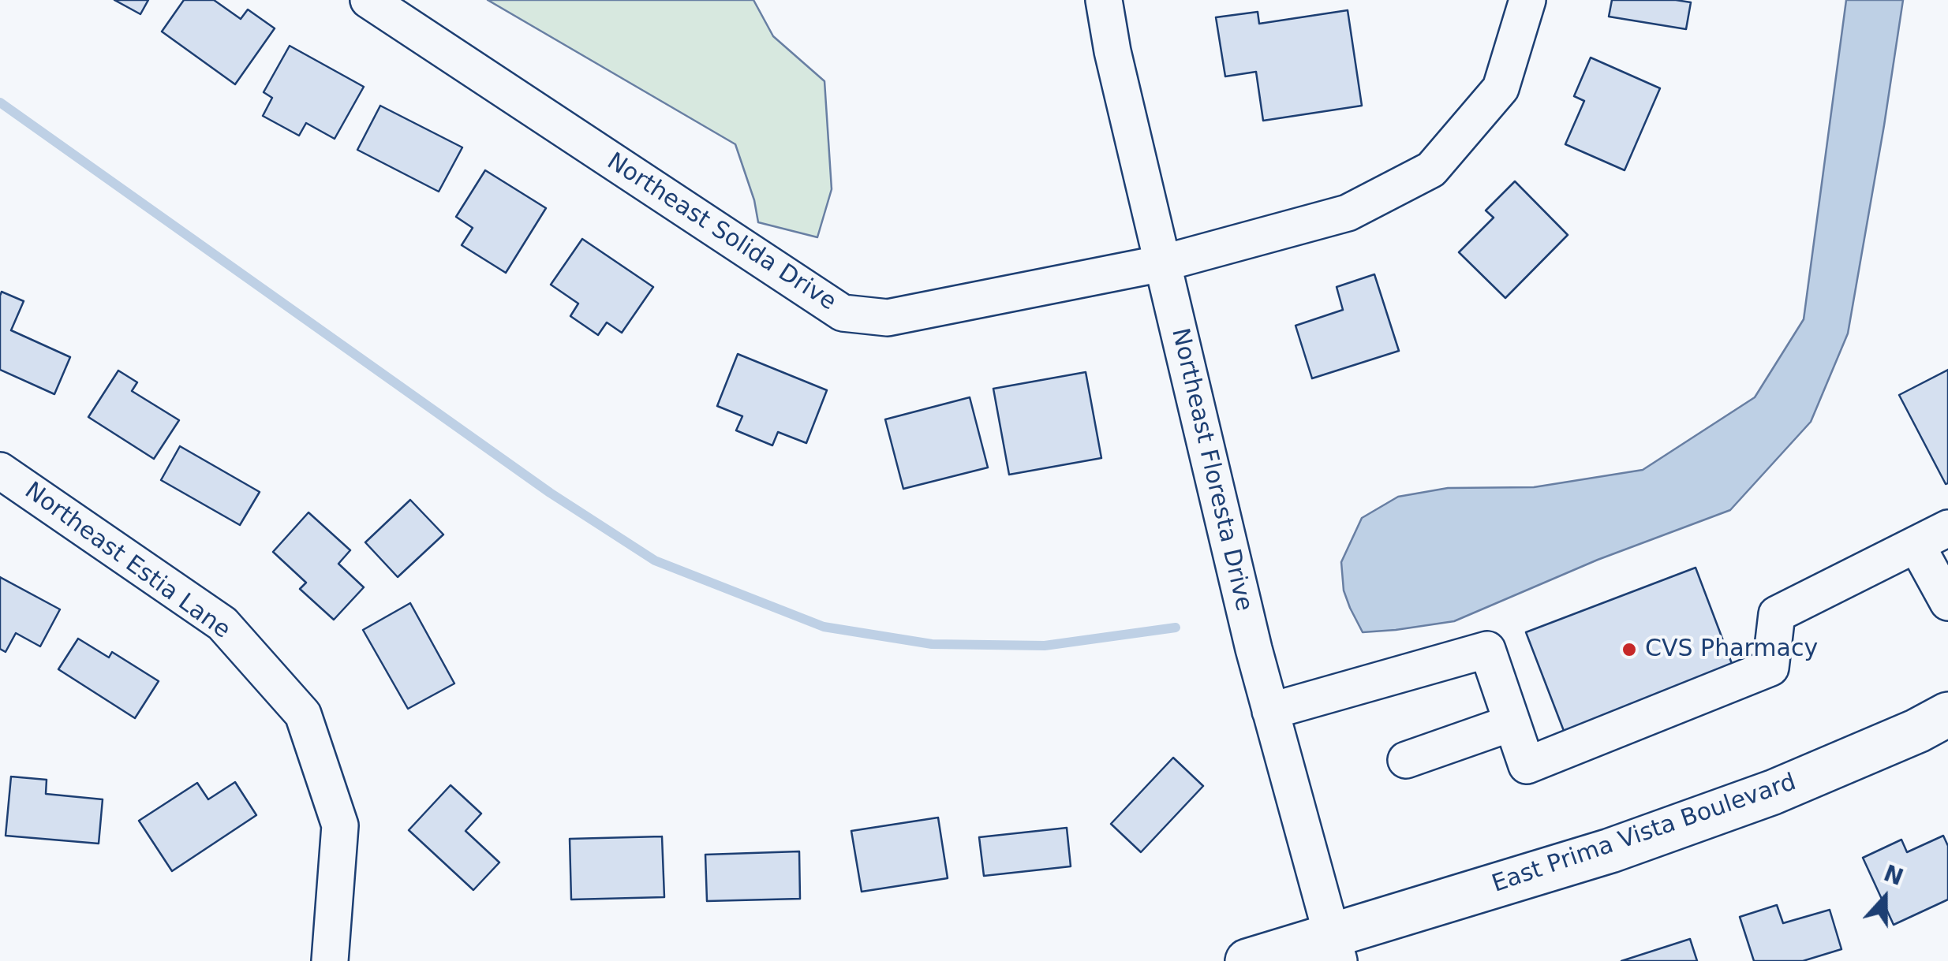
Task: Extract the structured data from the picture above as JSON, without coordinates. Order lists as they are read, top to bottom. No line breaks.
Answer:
{"streets":{"main road":["East Prima Vista Boulevard"],"street":["Northeast Solida Drive","Northeast Floresta Drive","Northeast Estia Lane"]},"crossings":[["Northeast Solida Drive","Northeast Floresta Drive"],["Northeast Floresta Drive","East Prima Vista Boulevard"]],"places":["CVS Pharmacy"],"north":"top"}
